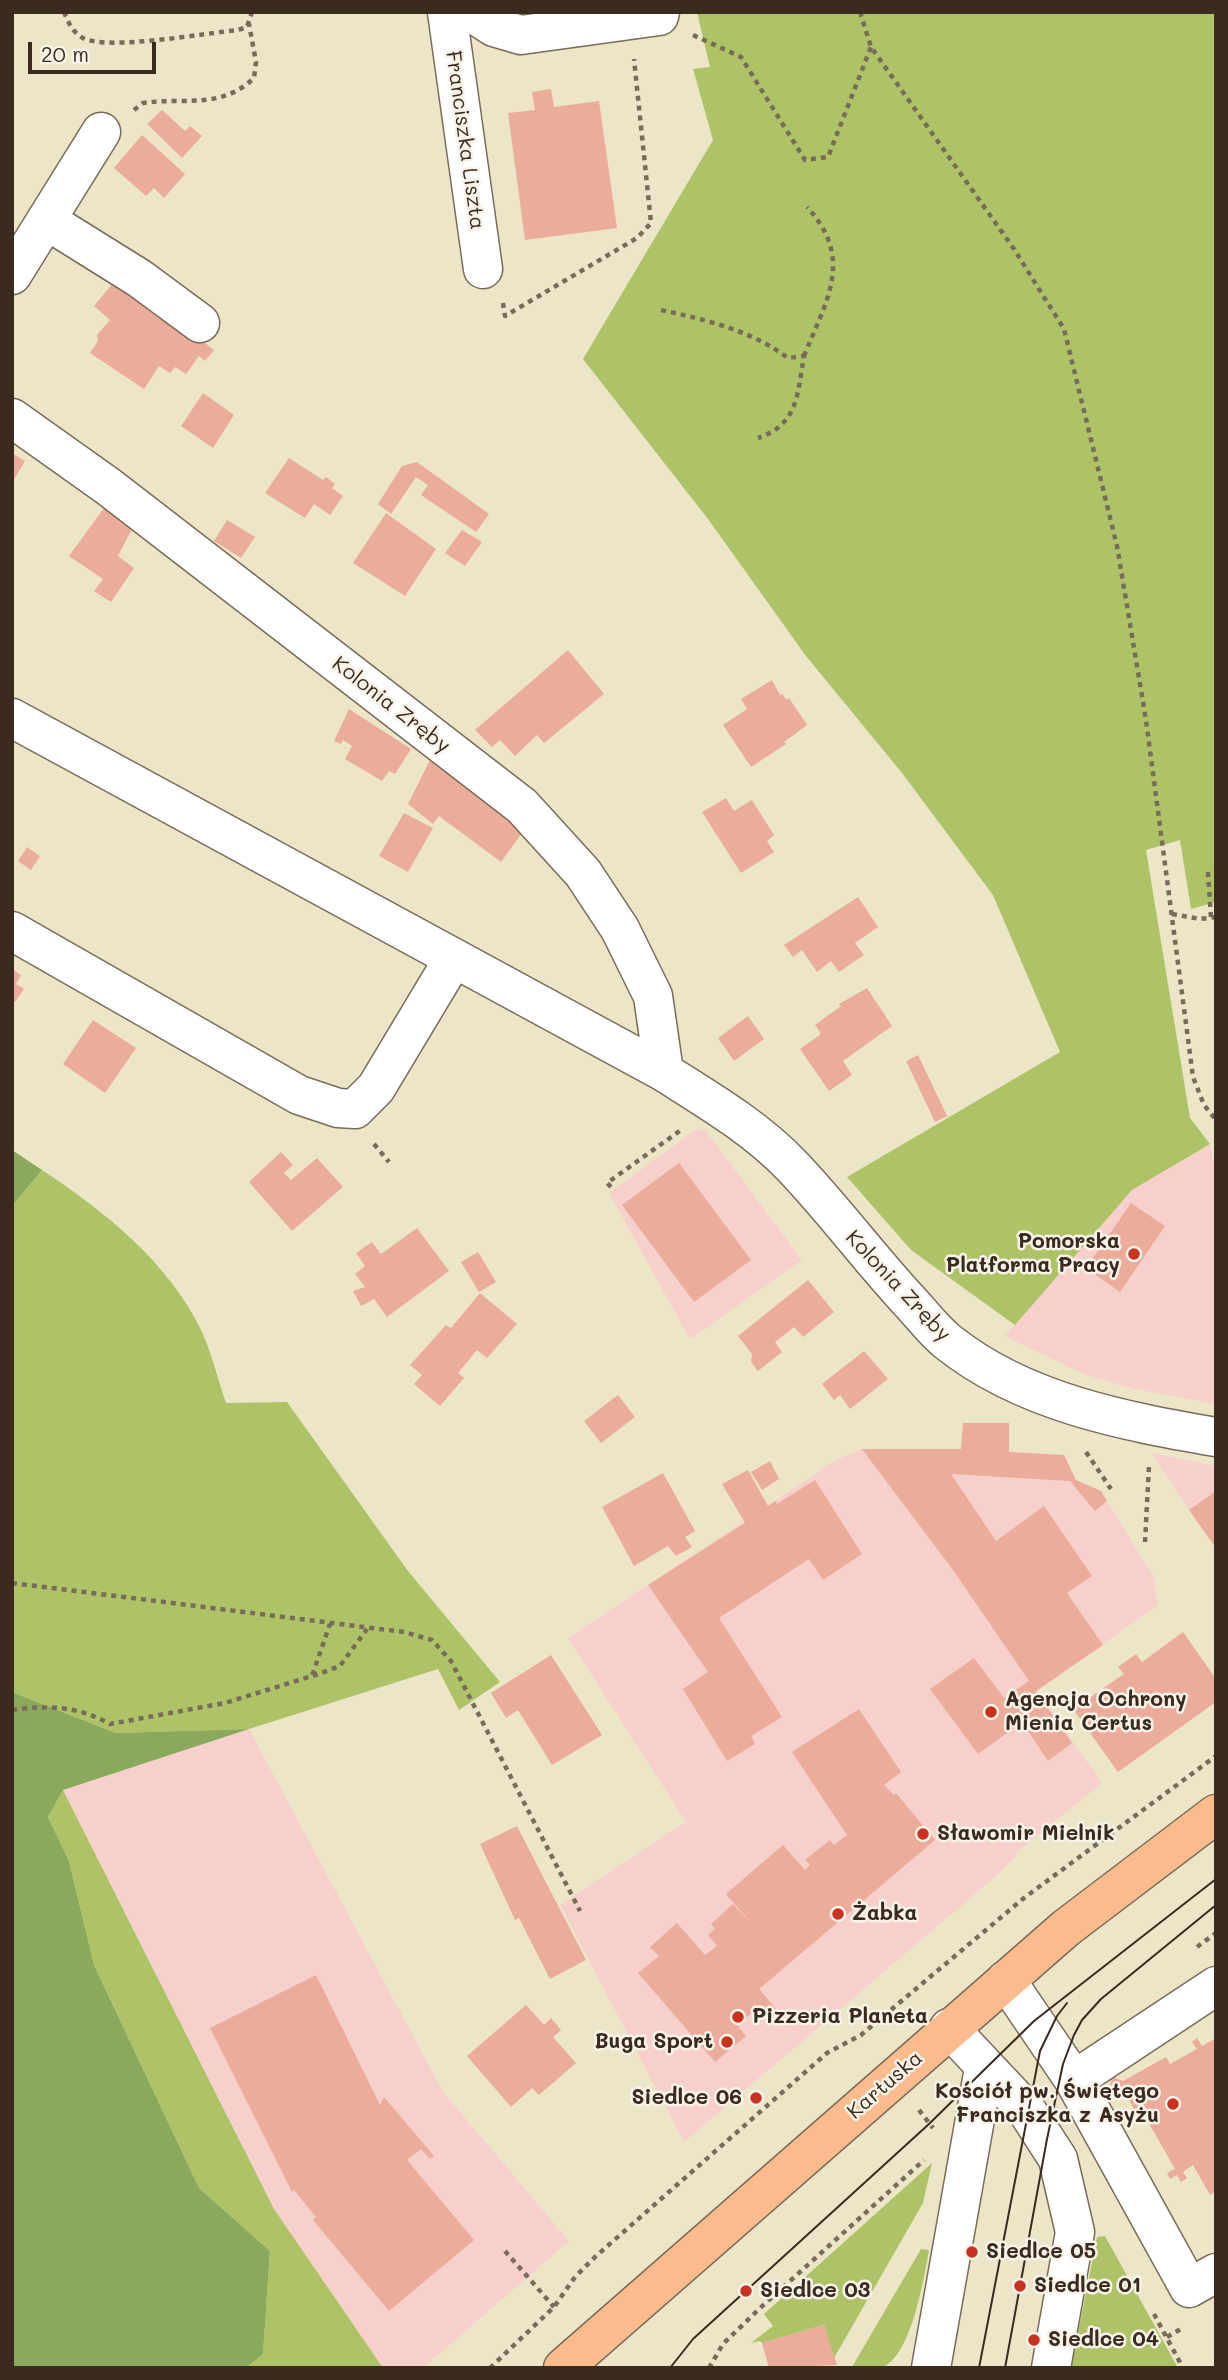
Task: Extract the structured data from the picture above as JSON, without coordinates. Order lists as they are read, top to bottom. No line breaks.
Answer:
{"streets":{"main road":["Kartuska"],"street":["Franciszka Liszta","Kolonia Zręby"]},"places":["Pomorska Platforma Pracy","Agencja Ochrony Mienia Certus","Sławomir Mielnik","Żabka","Pizzeria Planeta","Buga Sport","Siedlce 06","Kościół pw. Świętego Franciszka z Asyżu","Siedlce 05","Siedlce 01","Siedlce 03","Siedlce 04"],"scale_bar":"20 m"}
